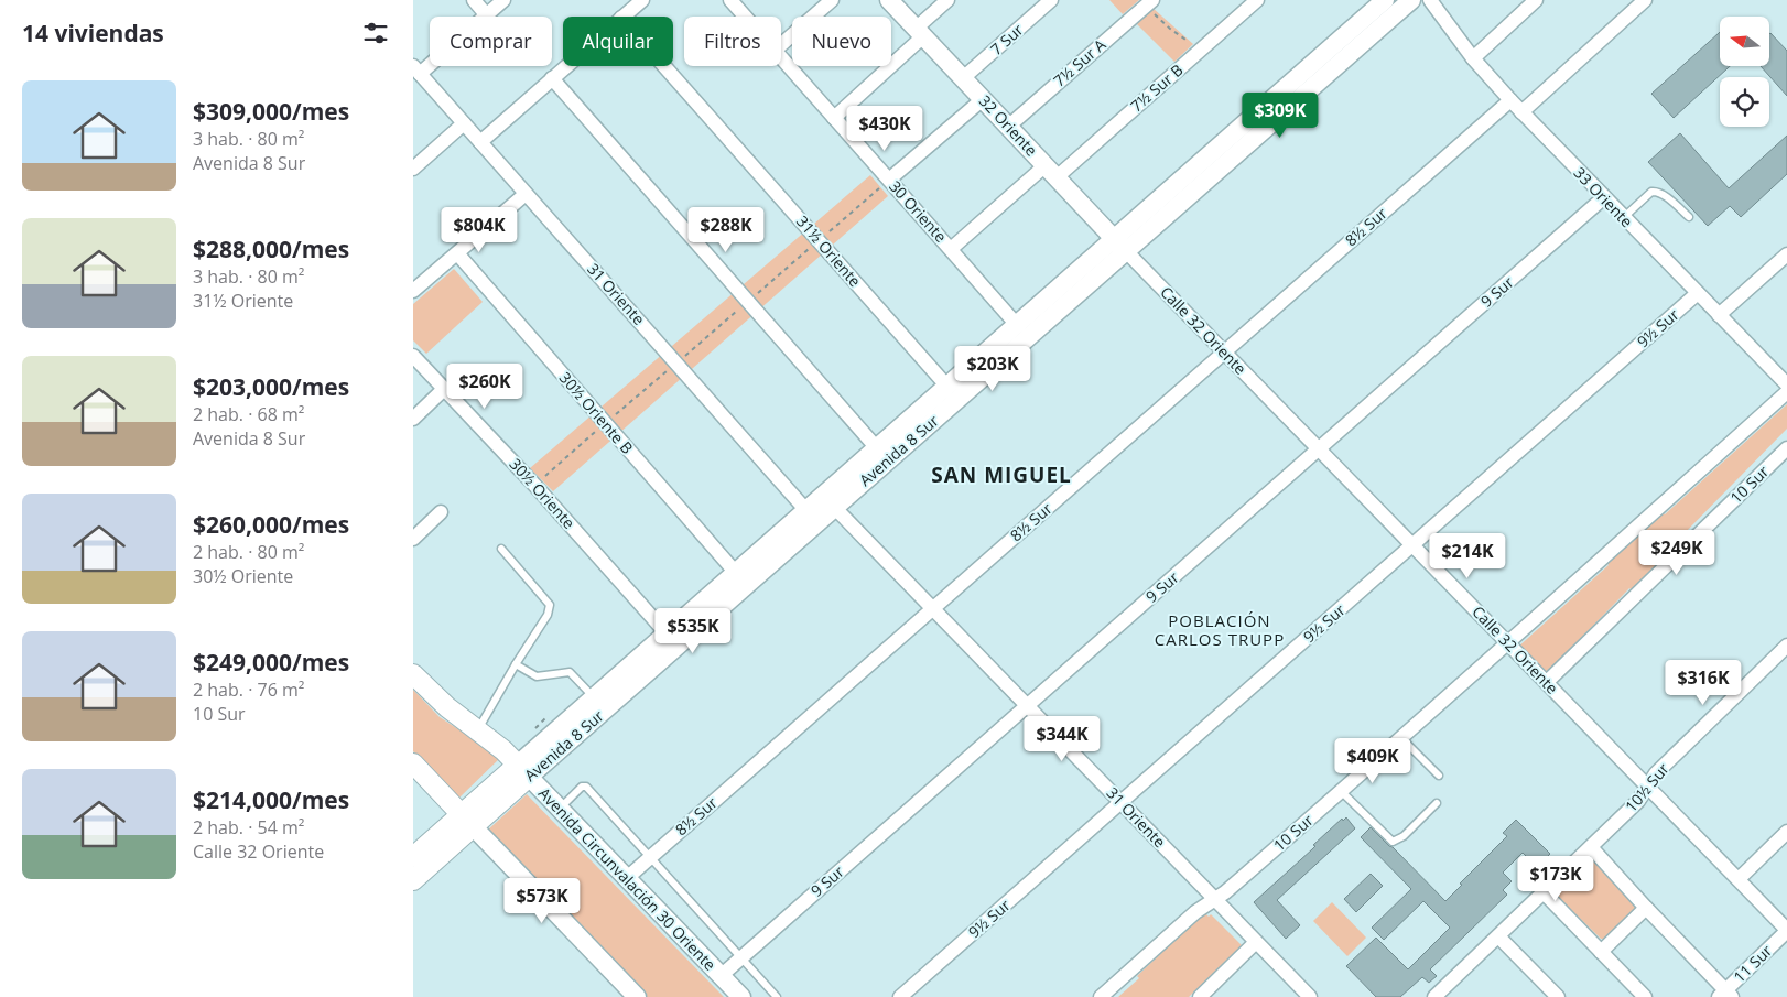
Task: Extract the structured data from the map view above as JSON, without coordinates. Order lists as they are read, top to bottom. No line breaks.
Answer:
{"streets":{"main road":["Avenida 8 Sur","Avenida Circunvalación 30 Oriente"],"street":["7 Sur","7½ Sur A","7½ Sur B","32 Oriente","33 Oriente","30 Oriente","8½ Sur","31½ Oriente","9 Sur","31 Oriente","9½ Sur","Calle 32 Oriente","30½ Oriente B","10 Sur","30½ Oriente","10½ Sur","11 Sur"]},"crossings":[["7 Sur","32 Oriente"],["7½ Sur A","32 Oriente"],["7½ Sur B","32 Oriente"],["7½ Sur B","30 Oriente"],["32 Oriente","Calle 32 Oriente"],["32 Oriente","Avenida 8 Sur"],["33 Oriente","8½ Sur"],["33 Oriente","9 Sur"],["33 Oriente","9½ Sur"],["30 Oriente","Avenida 8 Sur"],["8½ Sur","31 Oriente"],["8½ Sur","Calle 32 Oriente"],["8½ Sur","Avenida Circunvalación 30 Oriente"],["31½ Oriente","Avenida 8 Sur"],["9 Sur","31 Oriente"],["9 Sur","Calle 32 Oriente"],["9 Sur","Avenida Circunvalación 30 Oriente"],["31 Oriente","9½ Sur"],["31 Oriente","Avenida 8 Sur"],["31 Oriente","10 Sur"],["9½ Sur","Calle 32 Oriente"],["Calle 32 Oriente","Avenida 8 Sur"],["Calle 32 Oriente","10 Sur"],["Calle 32 Oriente","10½ Sur"],["Calle 32 Oriente","11 Sur"],["30½ Oriente B","Avenida 8 Sur"],["Avenida 8 Sur","30½ Oriente"],["Avenida 8 Sur","Avenida Circunvalación 30 Oriente"]],"districts":["SAN MIGUEL","POBLACIÓN CARLOS TRUPP"],"north":"left","page":{"heading":"14 viviendas","chip":["Comprar","Alquilar","Filtros","Nuevo"],"list":[{"name":"$309,000/mes","note":"3 hab. · 80 m² · Avenida 8 Sur"},{"name":"$288,000/mes","note":"3 hab. · 80 m² · 31½ Oriente"},{"name":"$203,000/mes","note":"2 hab. · 68 m² · Avenida 8 Sur"},{"name":"$260,000/mes","note":"2 hab. · 80 m² · 30½ Oriente"},{"name":"$249,000/mes","note":"2 hab. · 76 m² · 10 Sur"},{"name":"$214,000/mes","note":"2 hab. · 54 m² · Calle 32 Oriente"}],"price":["$309K","$430K","$804K","$288K","$203K","$260K","$249K","$214K","$535K","$316K","$344K","$409K","$173K","$573K"]}}
